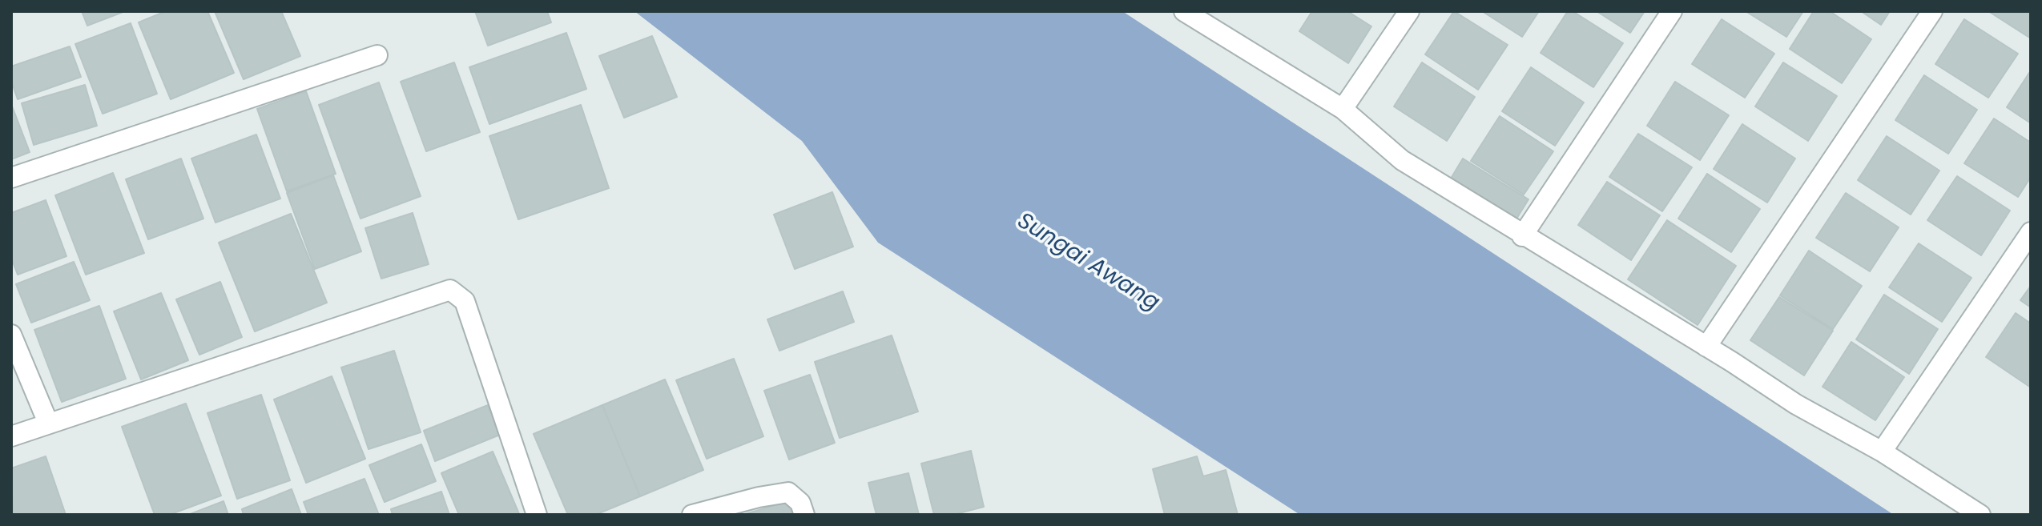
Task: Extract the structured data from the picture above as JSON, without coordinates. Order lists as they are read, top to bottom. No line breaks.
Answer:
{"water":["Sungai Awang"]}
